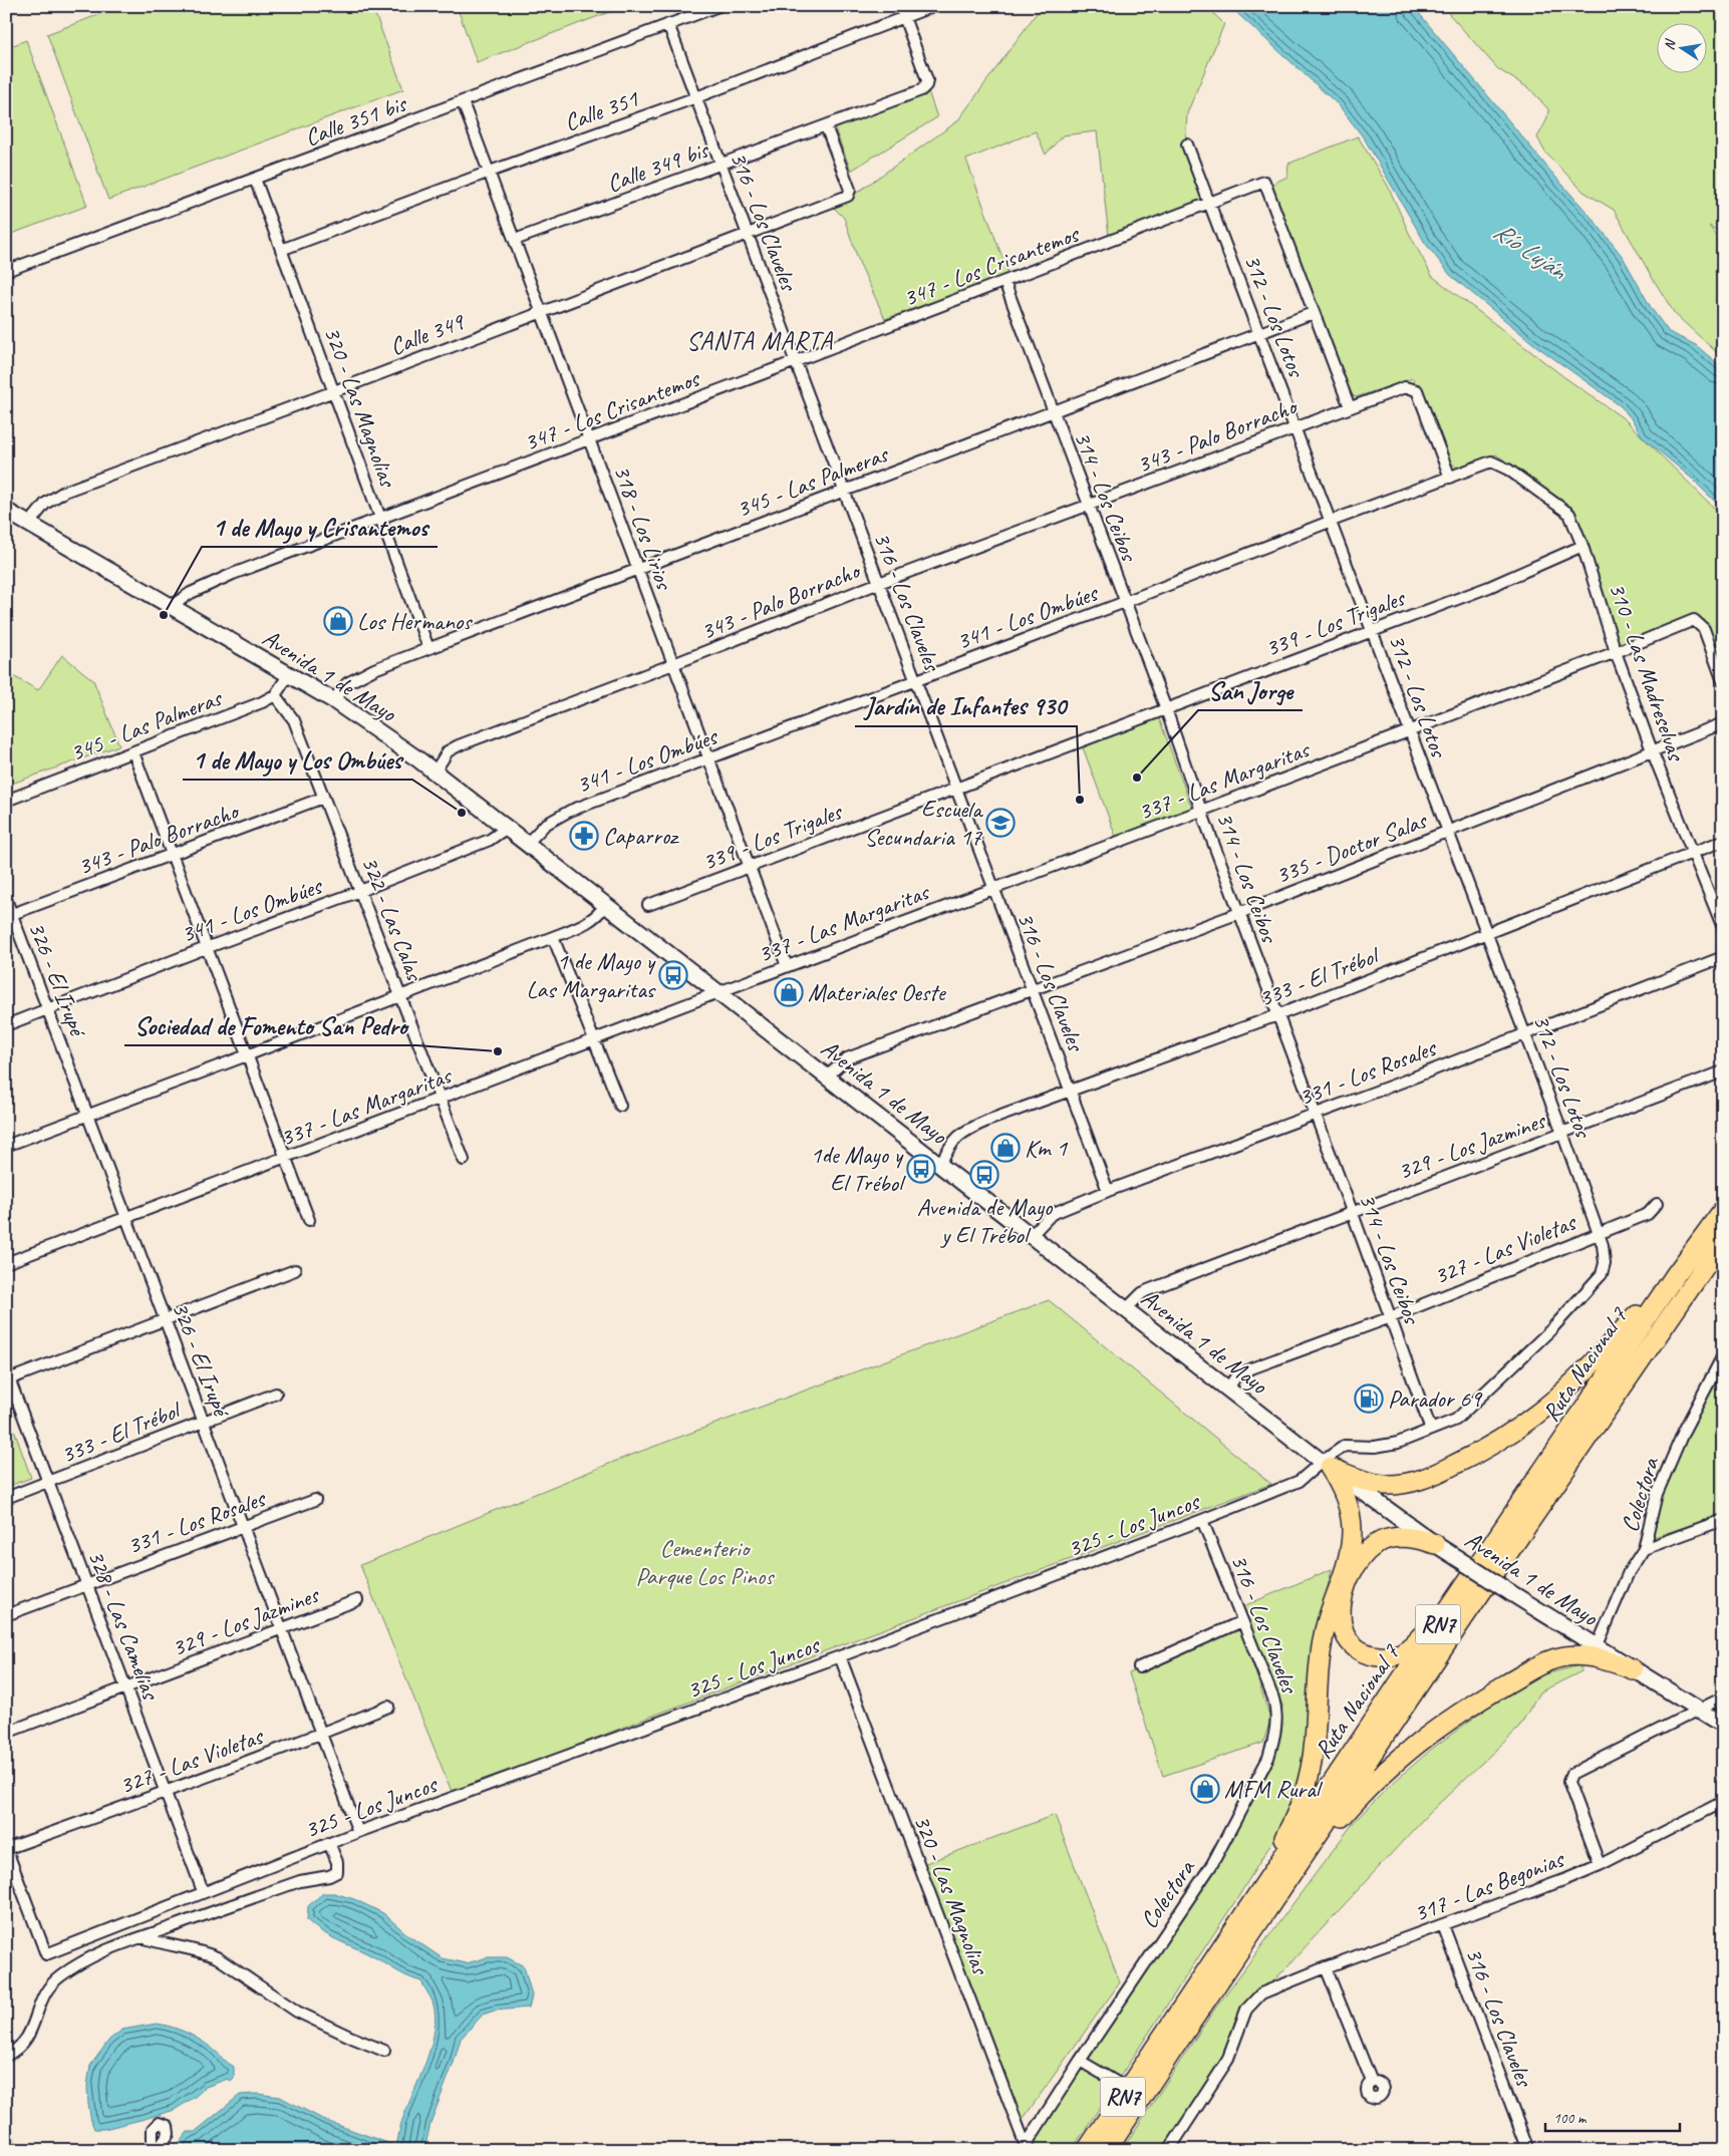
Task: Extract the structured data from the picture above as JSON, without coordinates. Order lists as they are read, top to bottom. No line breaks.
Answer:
{"streets":{"highway":["Ruta Nacional 7","RN7"],"main road":["Avenida 1 de Mayo"],"street":["Calle 351","Calle 351 bis","Calle 349 bis","316 - Los Claveles","347 - Los Crisantemos","312 - Los Lotos","Calle 349","320 - Las Magnolias","343 - Palo Borracho","345 - Las Palmeras","314 - Los Ceibos","318 - Los Lirios","341 - Los Ombúes","339 - Los Trigales","310 - Las Madreselvas","337 - Las Margaritas","335 - Doctor Salas","322 - Las Calas","333 - El Trébol","326 - El Irupé","331 - Los Rosales","329 - Los Jazmines","327 - Las Violetas","Colectora","325 - Los Juncos","328 - Las Camelias","317 - Las Begonias"]},"crossings":[["Calle 351","Calle 349 bis"],["Calle 351","316 - Los Claveles"],["Calle 351","320 - Las Magnolias"],["Calle 351","318 - Los Lirios"],["Calle 351 bis","316 - Los Claveles"],["Calle 351 bis","320 - Las Magnolias"],["Calle 351 bis","318 - Los Lirios"],["Calle 349 bis","316 - Los Claveles"],["Calle 349 bis","Calle 349"],["Calle 349 bis","318 - Los Lirios"],["316 - Los Claveles","347 - Los Crisantemos"],["316 - Los Claveles","Calle 349"],["316 - Los Claveles","343 - Palo Borracho"],["316 - Los Claveles","345 - Las Palmeras"],["316 - Los Claveles","341 - Los Ombúes"],["316 - Los Claveles","339 - Los Trigales"],["316 - Los Claveles","337 - Las Margaritas"],["316 - Los Claveles","335 - Doctor Salas"],["316 - Los Claveles","333 - El Trébol"],["316 - Los Claveles","331 - Los Rosales"],["316 - Los Claveles","Colectora"],["316 - Los Claveles","325 - Los Juncos"],["316 - Los Claveles","317 - Las Begonias"],["347 - Los Crisantemos","312 - Los Lotos"],["347 - Los Crisantemos","320 - Las Magnolias"],["347 - Los Crisantemos","345 - Las Palmeras"],["347 - Los Crisantemos","314 - Los Ceibos"],["347 - Los Crisantemos","318 - Los Lirios"],["347 - Los Crisantemos","Avenida 1 de Mayo"],["312 - Los Lotos","343 - Palo Borracho"],["312 - Los Lotos","345 - Las Palmeras"],["312 - Los Lotos","341 - Los Ombúes"],["312 - Los Lotos","339 - Los Trigales"],["312 - Los Lotos","337 - Las Margaritas"],["312 - Los Lotos","335 - Doctor Salas"],["312 - Los Lotos","333 - El Trébol"],["312 - Los Lotos","331 - Los Rosales"],["312 - Los Lotos","329 - Los Jazmines"],["312 - Los Lotos","327 - Las Violetas"],["312 - Los Lotos","325 - Los Juncos"],["Calle 349","320 - Las Magnolias"],["Calle 349","318 - Los Lirios"],["Calle 349","Avenida 1 de Mayo"],["320 - Las Magnolias","345 - Las Palmeras"],["320 - Las Magnolias","Colectora"],["320 - Las Magnolias","325 - Los Juncos"],["343 - Palo Borracho","314 - Los Ceibos"],["343 - Palo Borracho","318 - Los Lirios"],["343 - Palo Borracho","341 - Los Ombúes"],["343 - Palo Borracho","Avenida 1 de Mayo"],["343 - Palo Borracho","322 - Las Calas"],["343 - Palo Borracho","326 - El Irupé"],["345 - Las Palmeras","314 - Los Ceibos"],["345 - Las Palmeras","318 - Los Lirios"],["345 - Las Palmeras","Avenida 1 de Mayo"],["345 - Las Palmeras","322 - Las Calas"],["314 - Los Ceibos","341 - Los Ombúes"],["314 - Los Ceibos","339 - Los Trigales"],["314 - Los Ceibos","337 - Las Margaritas"],["314 - Los Ceibos","335 - Doctor Salas"],["314 - Los Ceibos","333 - El Trébol"],["314 - Los Ceibos","331 - Los Rosales"],["314 - Los Ceibos","329 - Los Jazmines"],["314 - Los Ceibos","327 - Las Violetas"],["314 - Los Ceibos","325 - Los Juncos"],["318 - Los Lirios","341 - Los Ombúes"],["318 - Los Lirios","339 - Los Trigales"],["318 - Los Lirios","337 - Las Margaritas"],["341 - Los Ombúes","310 - Las Madreselvas"],["341 - Los Ombúes","Avenida 1 de Mayo"],["341 - Los Ombúes","322 - Las Calas"],["341 - Los Ombúes","326 - El Irupé"],["339 - Los Trigales","310 - Las Madreselvas"],["310 - Las Madreselvas","337 - Las Margaritas"],["310 - Las Madreselvas","335 - Doctor Salas"],["310 - Las Madreselvas","333 - El Trébol"],["Avenida 1 de Mayo","337 - Las Margaritas"],["Avenida 1 de Mayo","335 - Doctor Salas"],["Avenida 1 de Mayo","333 - El Trébol"],["Avenida 1 de Mayo","331 - Los Rosales"],["Avenida 1 de Mayo","329 - Los Jazmines"],["Avenida 1 de Mayo","327 - Las Violetas"],["Avenida 1 de Mayo","Colectora"],["Avenida 1 de Mayo","325 - Los Juncos"],["337 - Las Margaritas","322 - Las Calas"],["337 - Las Margaritas","326 - El Irupé"],["333 - El Trébol","326 - El Irupé"],["333 - El Trébol","328 - Las Camelias"],["326 - El Irupé","331 - Los Rosales"],["326 - El Irupé","329 - Los Jazmines"],["326 - El Irupé","327 - Las Violetas"],["326 - El Irupé","325 - Los Juncos"],["331 - Los Rosales","328 - Las Camelias"],["329 - Los Jazmines","328 - Las Camelias"],["327 - Las Violetas","325 - Los Juncos"],["327 - Las Violetas","328 - Las Camelias"],["325 - Los Juncos","328 - Las Camelias"]],"districts":["SANTA MARTA"],"water":["Río Luján"],"parks":["Cementerio Parque Los Pinos"],"places":{"other":["1 de Mayo y Crisantemos","San Jorge","Jardín de Infantes 930","1 de Mayo y Los Ombúes","Sociedad de Fomento San Pedro"],"shop":["Los Hermanos","Materiales Oeste","Km 1","MFM Rural"],"school or university":["Escuela Secundaria 17"],"pharmacy":["Caparroz"],"bus stop":["1 de Mayo y Las Margaritas","1de Mayo y El Trébol","Avenida de Mayo y El Trébol"],"fuel station":["Parador 69"]},"scale_bar":"100 m","north":"left"}
